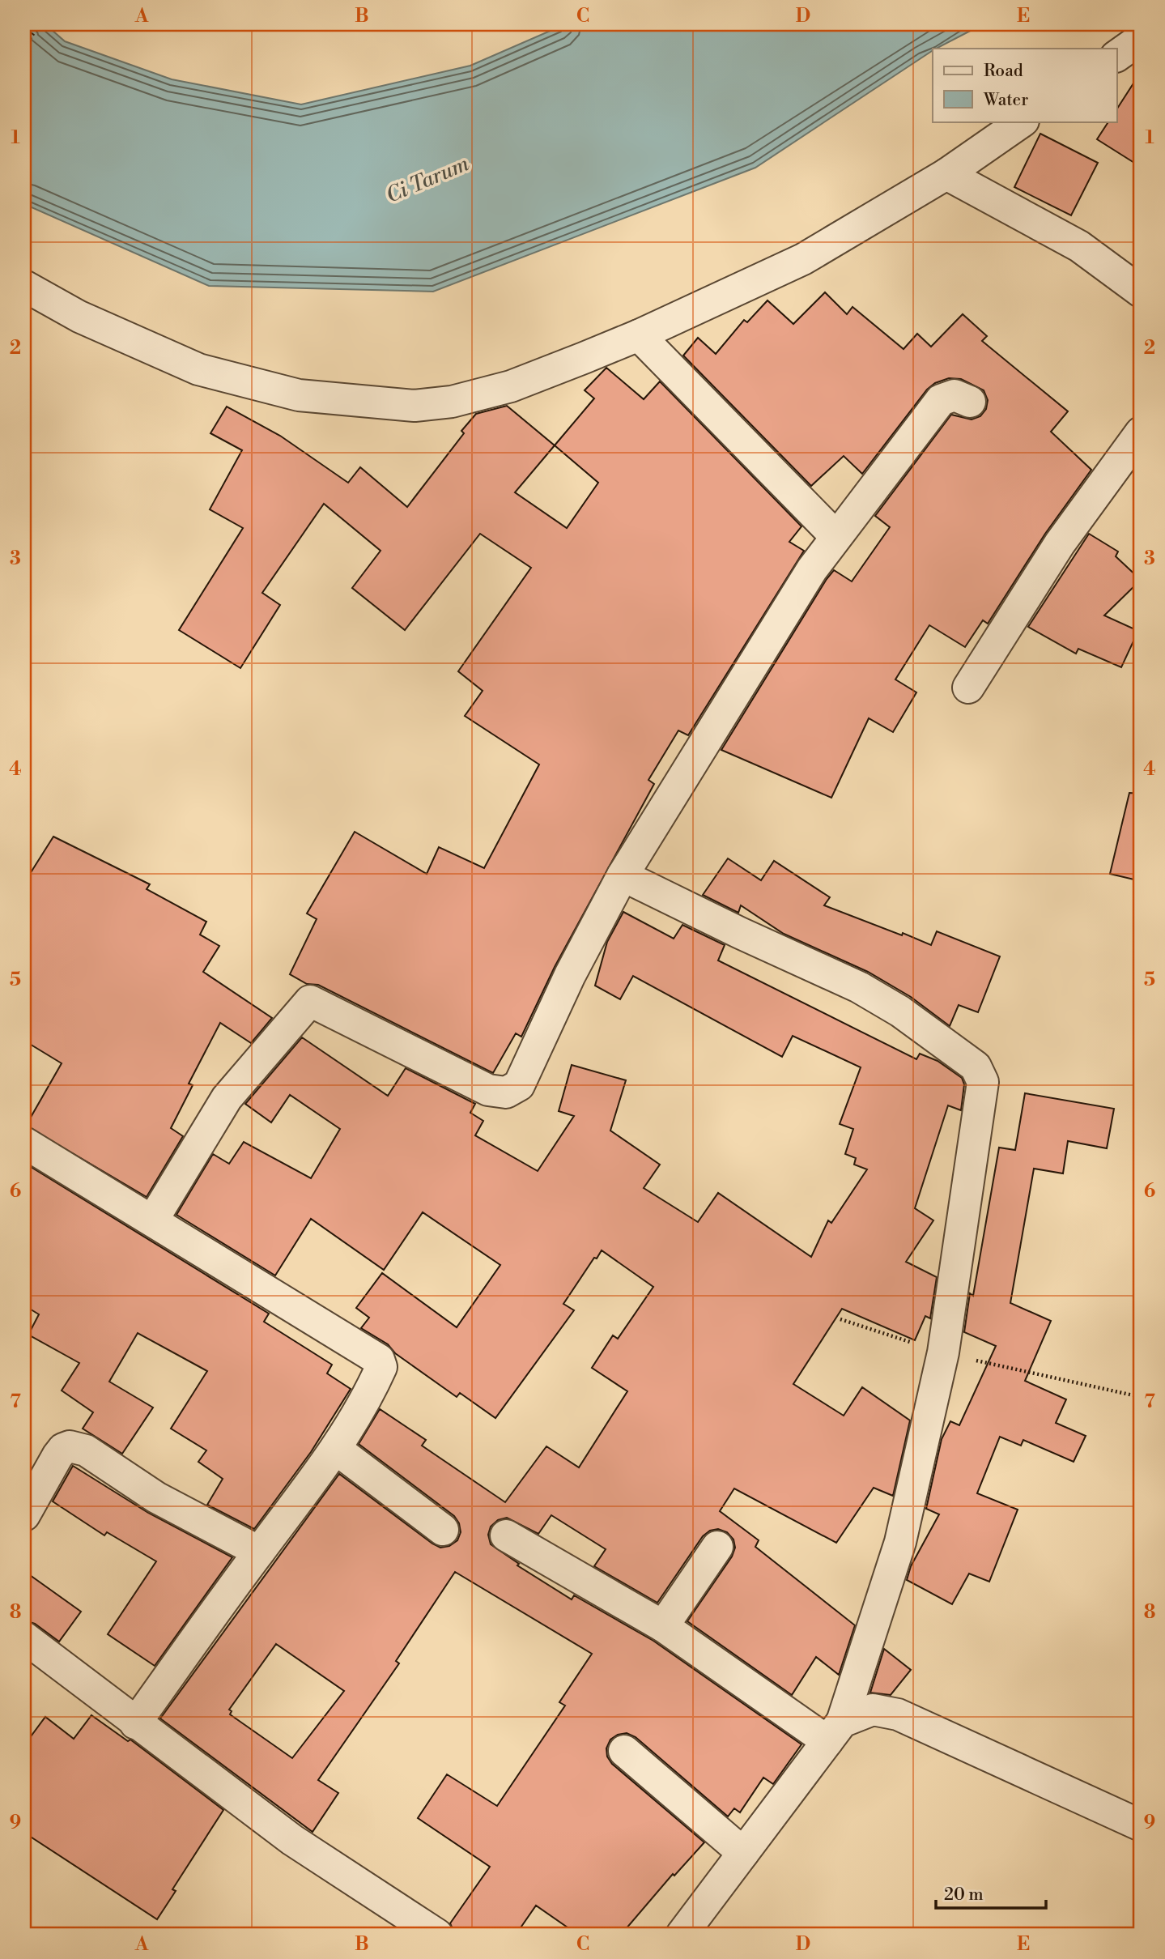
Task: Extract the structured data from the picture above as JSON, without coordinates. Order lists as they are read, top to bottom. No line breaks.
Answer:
{"water":["Ci Tarum"],"legend":["Road","Water"],"scale_bar":"20 m","grid":{"columns":["A","B","C","D","E"],"rows":["1","2","3","4","5","6","7","8","9"]}}
